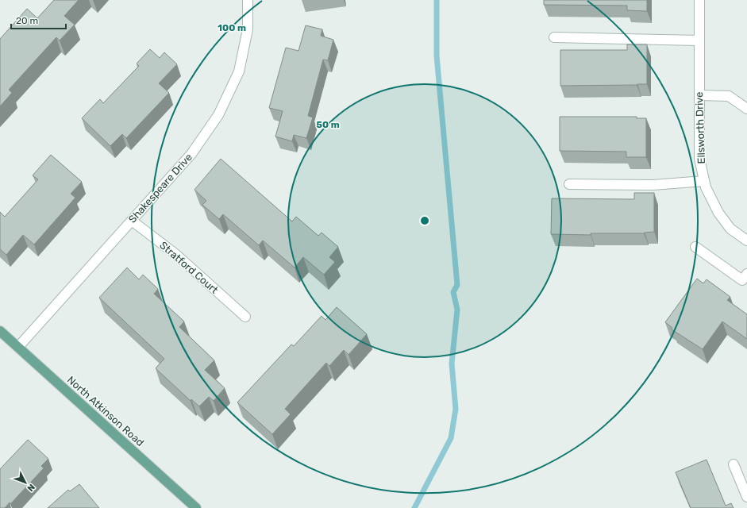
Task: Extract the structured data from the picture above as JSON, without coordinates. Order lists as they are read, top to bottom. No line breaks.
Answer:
{"streets":{"main road":["North Atkinson Road"],"street":["Ellsworth Drive","Shakespeare Drive","Stratford Court"]},"crossings":[["Shakespeare Drive","Stratford Court"],["Shakespeare Drive","North Atkinson Road"]],"scale_bar":"20 m","north":"bottom right","rings":["100 m","50 m"]}
